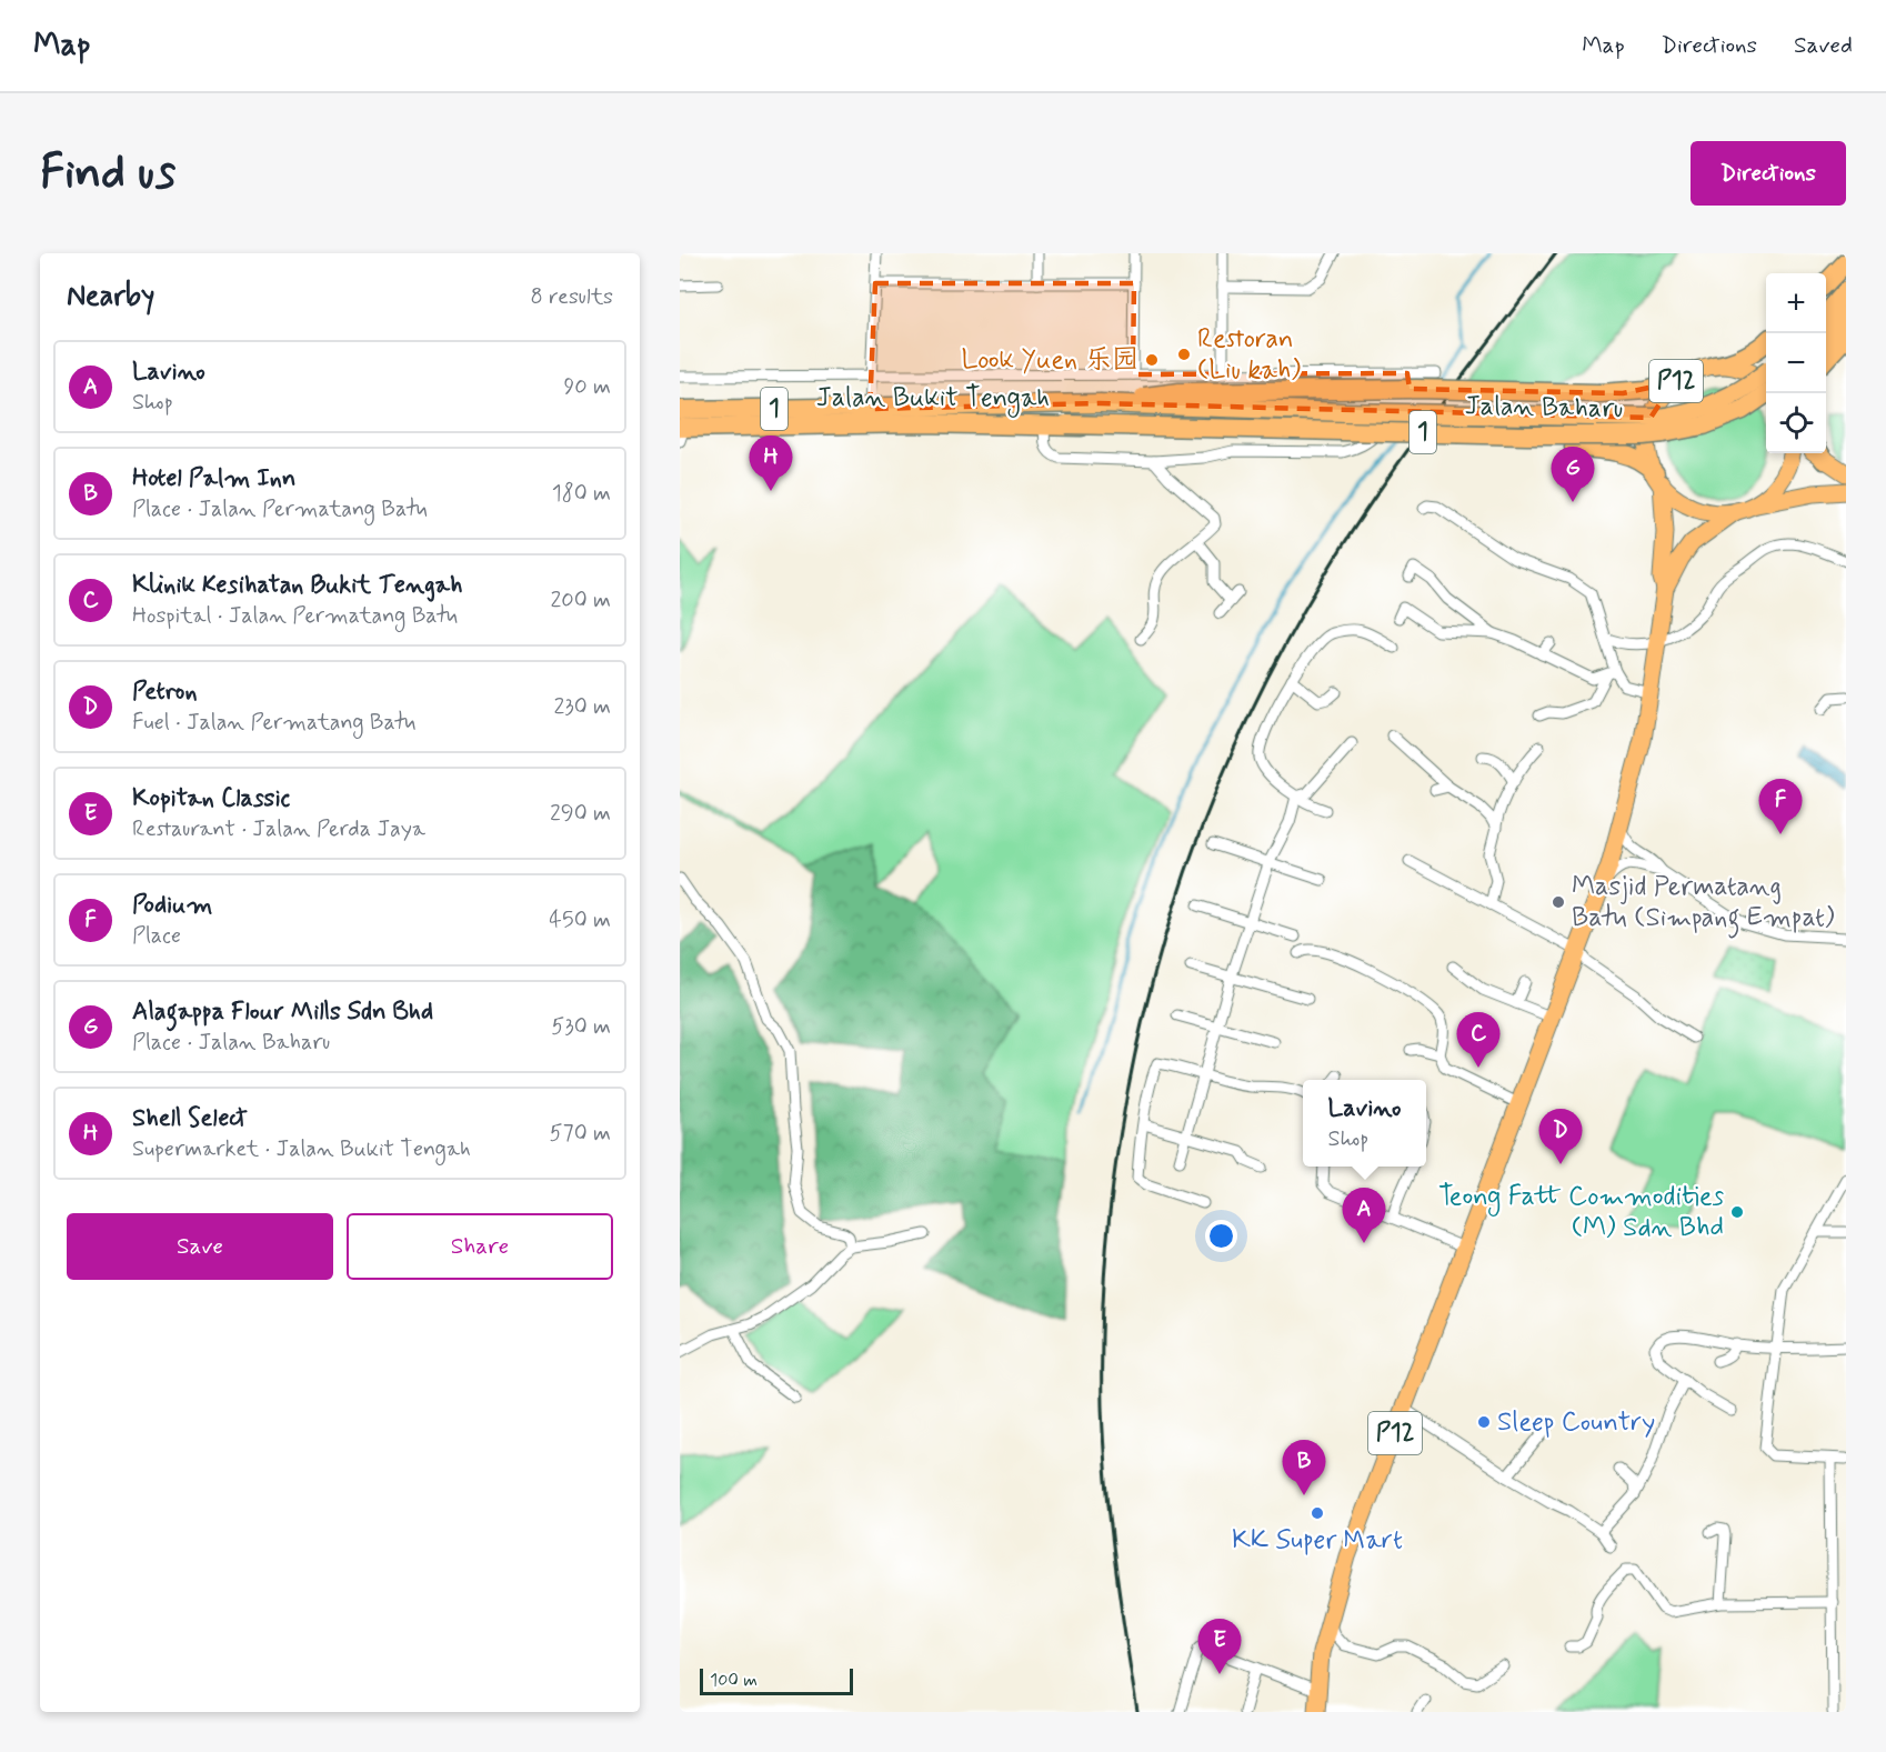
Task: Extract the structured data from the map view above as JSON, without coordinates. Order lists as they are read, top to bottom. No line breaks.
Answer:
{"streets":{"highway":["Jalan Bukit Tengah","Jalan Baharu","1"],"main road":["P12"]},"crossings":[["Jalan Bukit Tengah","Jalan Baharu"]],"places":["Restoran (Liu kah)","Look Yuen 乐园","Masjid Permatang Batu (Simpang Empat)","Teong Fatt Commodities (M) Sdn Bhd","Sleep Country","KK Super Mart"],"scale_bar":"100 m","page":{"header":"Map","nav":["Map","Directions","Saved"],"buttons":["Directions",["Save","Share"]],"title":"Find us","heading":["Nearby","8 results"],"map_buttons":["+","−"],"list":[{"mark":"A","name":"Lavino","note":"Shop","value":"90 m"},{"mark":"B","name":"Hotel Palm Inn","note":"Place · Jalan Permatang Batu","value":"180 m"},{"mark":"C","name":"Klinik Kesihatan Bukit Tengah","note":"Hospital · Jalan Permatang Batu","value":"200 m"},{"mark":"D","name":"Petron","note":"Fuel · Jalan Permatang Batu","value":"230 m"},{"mark":"E","name":"Kopitan Classic","note":"Restaurant · Jalan Perda Jaya","value":"290 m"},{"mark":"F","name":"Podium","note":"Place","value":"450 m"},{"mark":"G","name":"Alagappa Flour Mills Sdn Bhd","note":"Place · Jalan Baharu","value":"530 m"},{"mark":"H","name":"Shell Select","note":"Supermarket · Jalan Bukit Tengah","value":"570 m"}],"pins":["H","G","F","C","D","A","B","E"],"popup":["Lavino","Shop"],"scale":"100 m"}}
